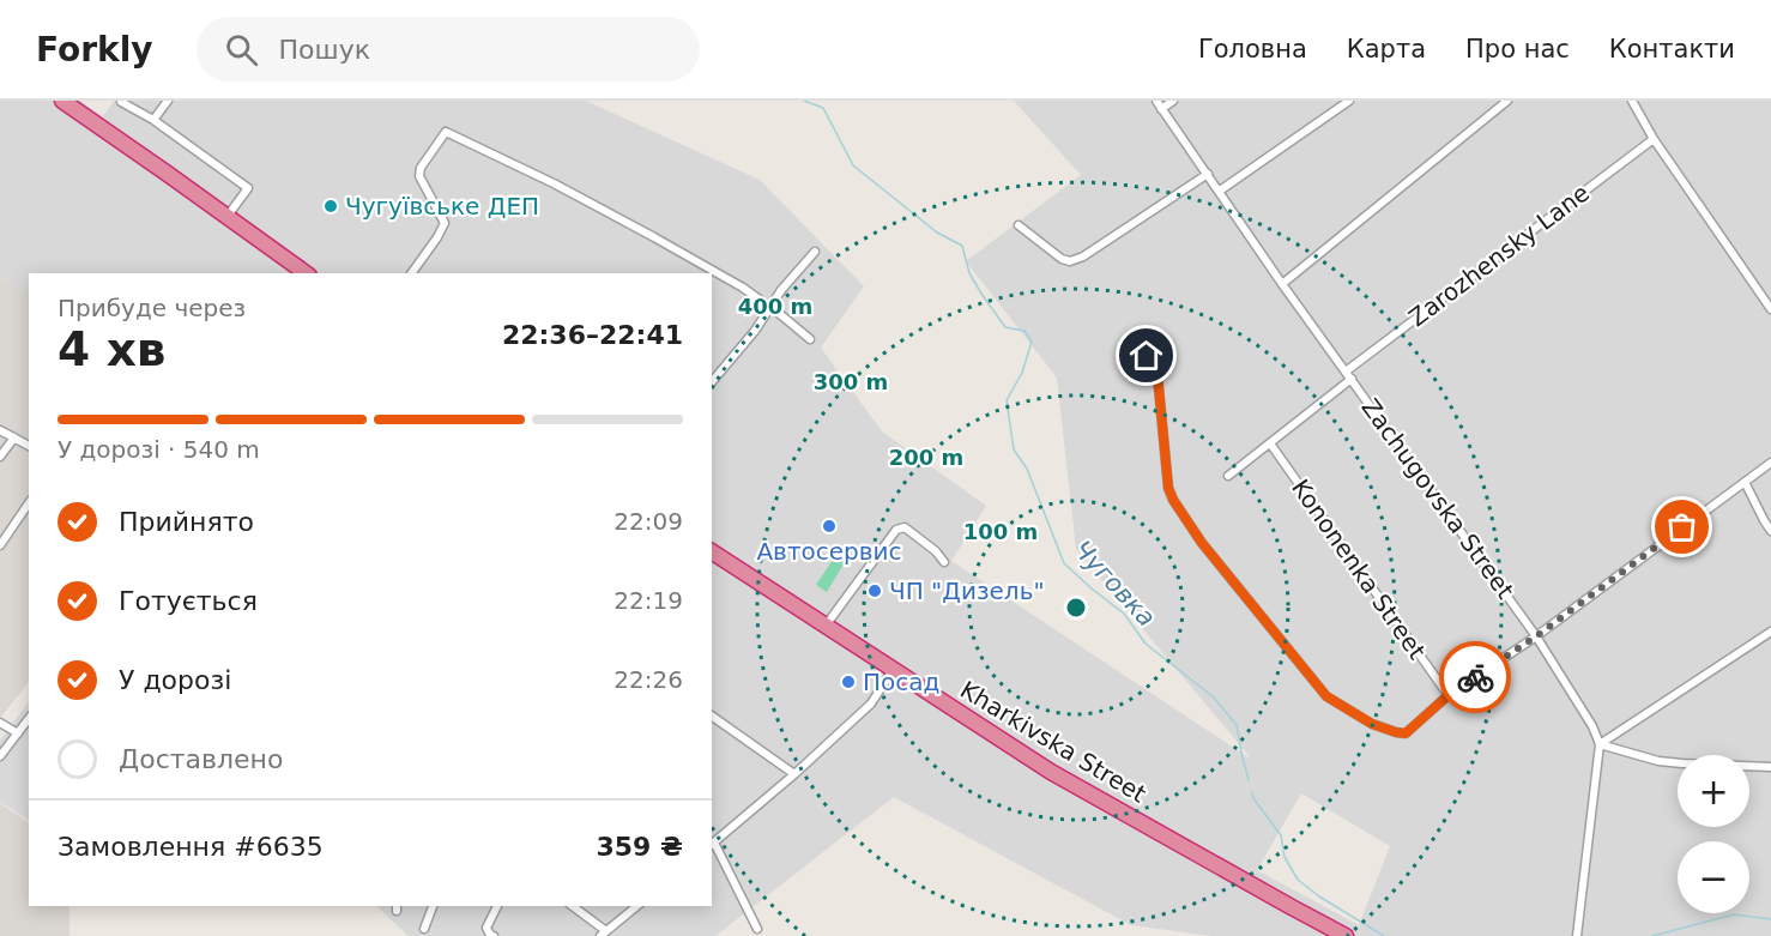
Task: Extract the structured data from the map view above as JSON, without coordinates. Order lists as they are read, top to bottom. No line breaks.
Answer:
{"streets":{"highway":["Kharkivska Street"],"street":["Zarozhensky Lane","Zachugovska Street","Kononenka Street"]},"crossings":[["Zarozhensky Lane","Zachugovska Street"]],"water":["Чуговка"],"places":["Чугуївське ДЕП","Автосервис","ЧП \"Дизель\"","Посад"],"page":{"header":"Forkly","search":"Пошук","nav":["Головна","Карта","Про нас","Контакти"],"heading":["4 хв","Прибуде через","22:36–22:41"],"panel":["Замовлення #6635","359 ₴"],"bar":"У дорозі · 540 m","list":[["Прийнято","22:09"],["Готується","22:19"],["У дорозі","22:26"],"Доставлено"],"map_buttons":["+","−"]},"rings":["400 m","300 m","200 m","100 m"]}
